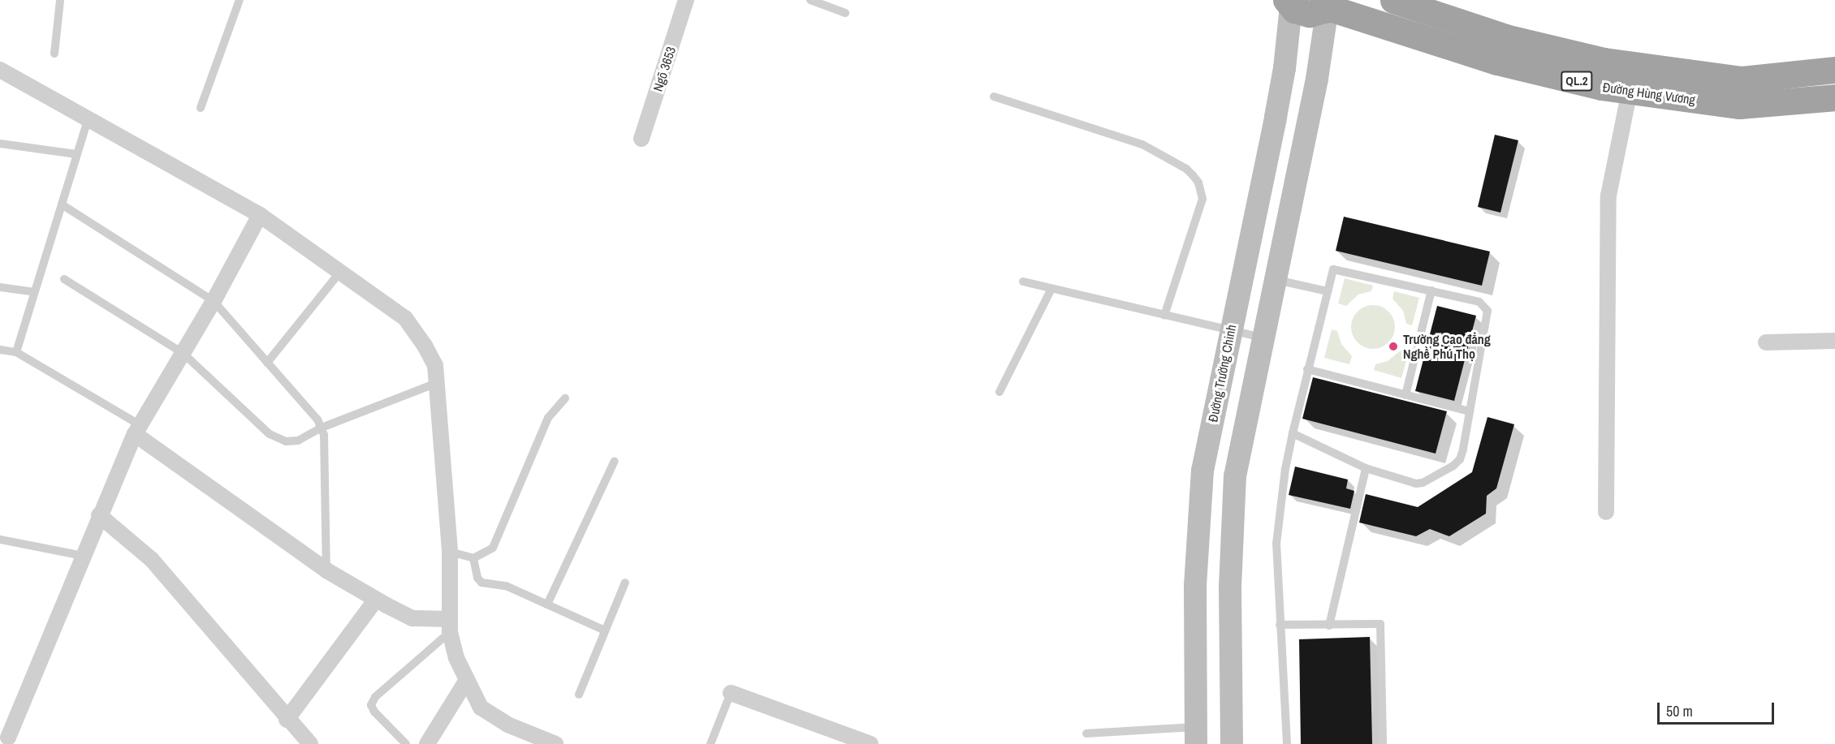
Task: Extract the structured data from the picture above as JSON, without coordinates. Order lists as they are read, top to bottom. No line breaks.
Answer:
{"streets":{"highway":["QL.2","Đường Hùng Vương"],"main road":["Đường Trường Chinh"],"street":["Ngõ 3653"]},"places":["Trường Cao đẳng Nghề Phú Thọ"],"scale_bar":"50 m"}
